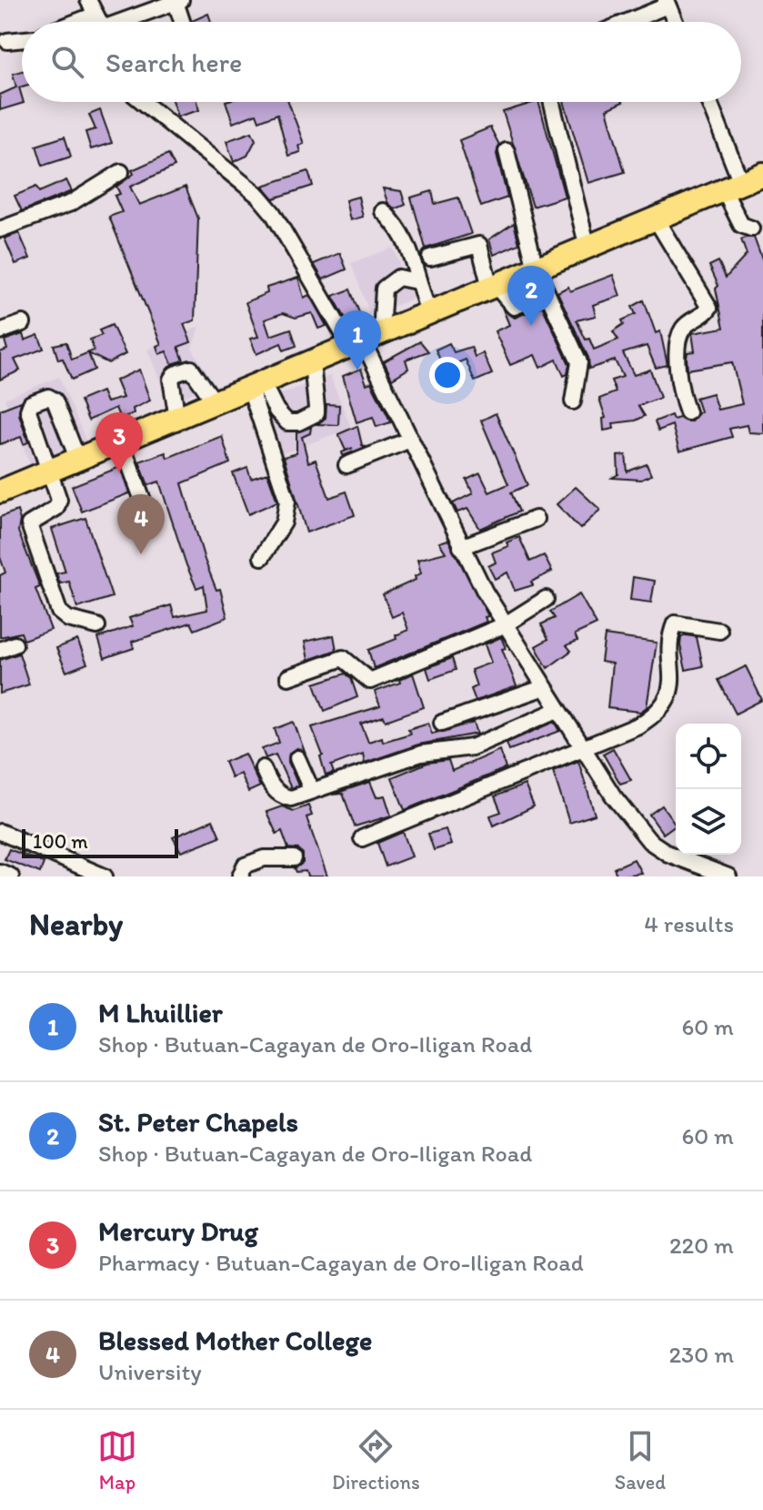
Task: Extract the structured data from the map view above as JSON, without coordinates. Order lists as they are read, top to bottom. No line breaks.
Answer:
{"scale_bar":"100 m","page":{"search":"Search here","pins":["2","1","3","4"],"scale":"100 m","heading":["Nearby","4 results"],"list":[{"mark":"1","name":"M Lhuillier","note":"Shop · Butuan-Cagayan de Oro-Iligan Road","value":"60 m"},{"mark":"2","name":"St. Peter Chapels","note":"Shop · Butuan-Cagayan de Oro-Iligan Road","value":"60 m"},{"mark":"3","name":"Mercury Drug","note":"Pharmacy · Butuan-Cagayan de Oro-Iligan Road","value":"220 m"},{"mark":"4","name":"Blessed Mother College","note":"University","value":"230 m"}],"nav":["Map","Directions","Saved"]}}
